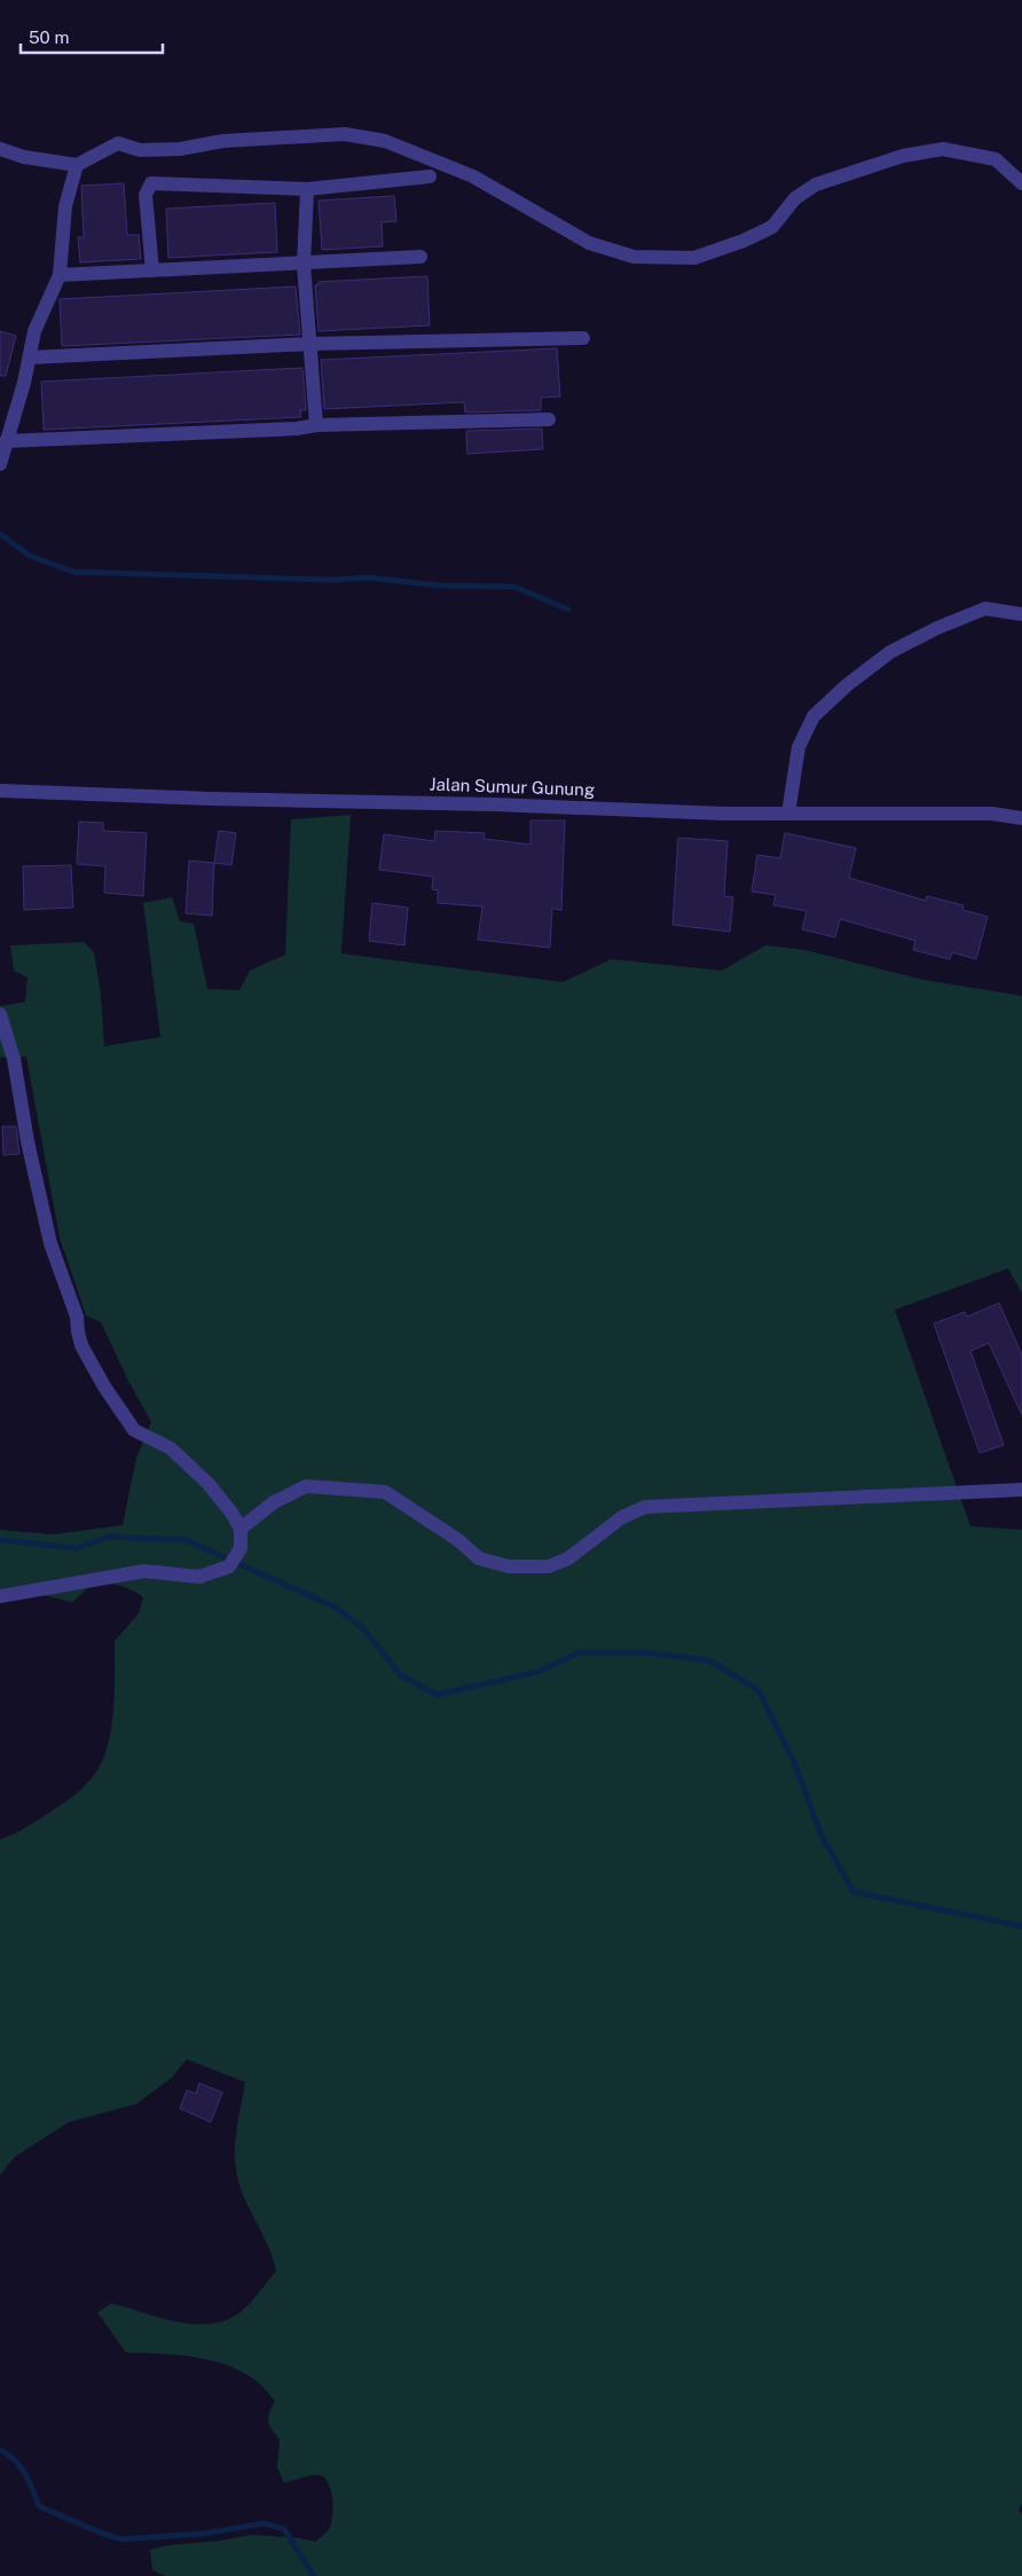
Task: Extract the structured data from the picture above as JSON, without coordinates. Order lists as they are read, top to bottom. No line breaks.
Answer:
{"streets":{"street":["Jalan Sumur Gunung"]},"scale_bar":"50 m"}
